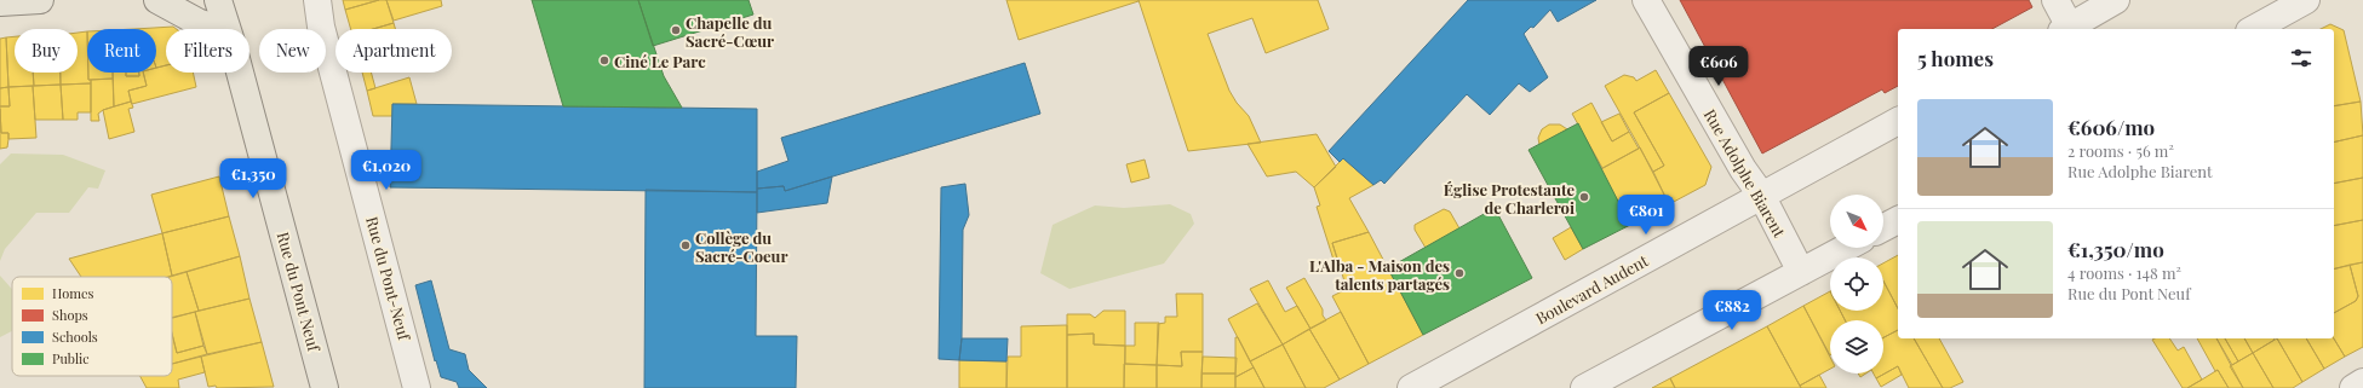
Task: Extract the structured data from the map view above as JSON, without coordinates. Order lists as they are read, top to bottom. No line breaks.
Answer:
{"streets":{"main road":["Rue du Pont Neuf"],"street":["Rue Adolphe Biarent","Rue du Pont-Neuf","Boulevard Audent"]},"crossings":[["Rue Adolphe Biarent","Boulevard Audent"]],"places":["Chapelle du Sacré-Cœur","Ciné Le Parc","Église Protestante de Charleroi","Collège du Sacré-Coeur","L'Alba - Maison des talents partagés"],"legend":["Homes","Shops","Schools","Public"],"north":"bottom right","page":{"chip":["Buy","Rent","Filters","New","Apartment"],"heading":"5 homes","price":["€606","€1,020","€1,350","€801","€882"],"list":[{"name":"€606/mo","note":"2 rooms · 56 m² · Rue Adolphe Biarent"},{"name":"€1,350/mo","note":"4 rooms · 148 m² · Rue du Pont Neuf"}]}}
